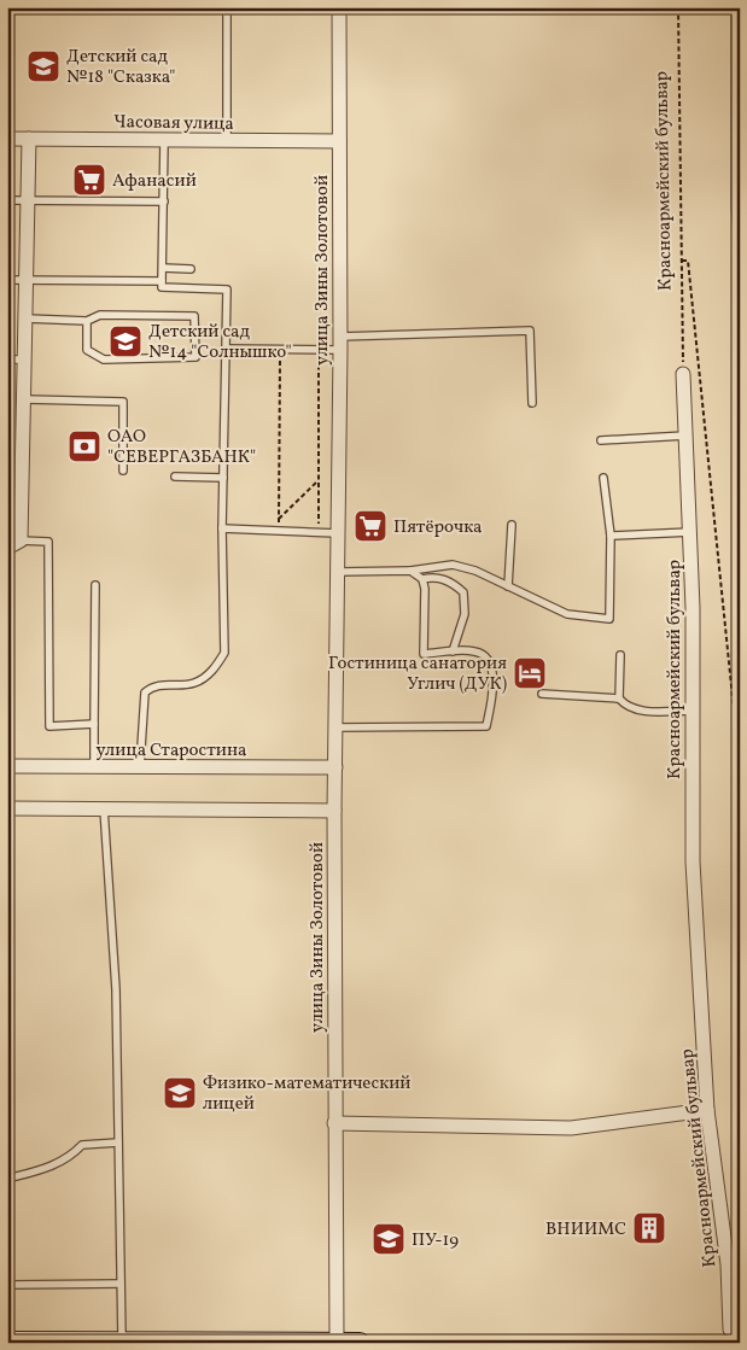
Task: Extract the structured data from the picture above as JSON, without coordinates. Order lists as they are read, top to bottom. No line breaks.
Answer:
{"streets":{"street":["Часовая улица","Красноармейский бульвар","улица Зины Золотовой","улица Старостина"]},"crossings":[["Часовая улица","улица Зины Золотовой"],["улица Зины Золотовой","улица Старостина"]],"places":{"school or university":["Детский сад №18 \"Сказка\"","Детский сад №14 \"Солнышко\"","Физико-математический лицей","ПУ-19"],"supermarket":["Афанасий","Пятёрочка"],"bank":["ОАО \"СЕВЕРГАЗБАНК\""],"hotel":["Гостиница санатория Углич (ДУК)"],"building":["ВНИИМС"]}}
